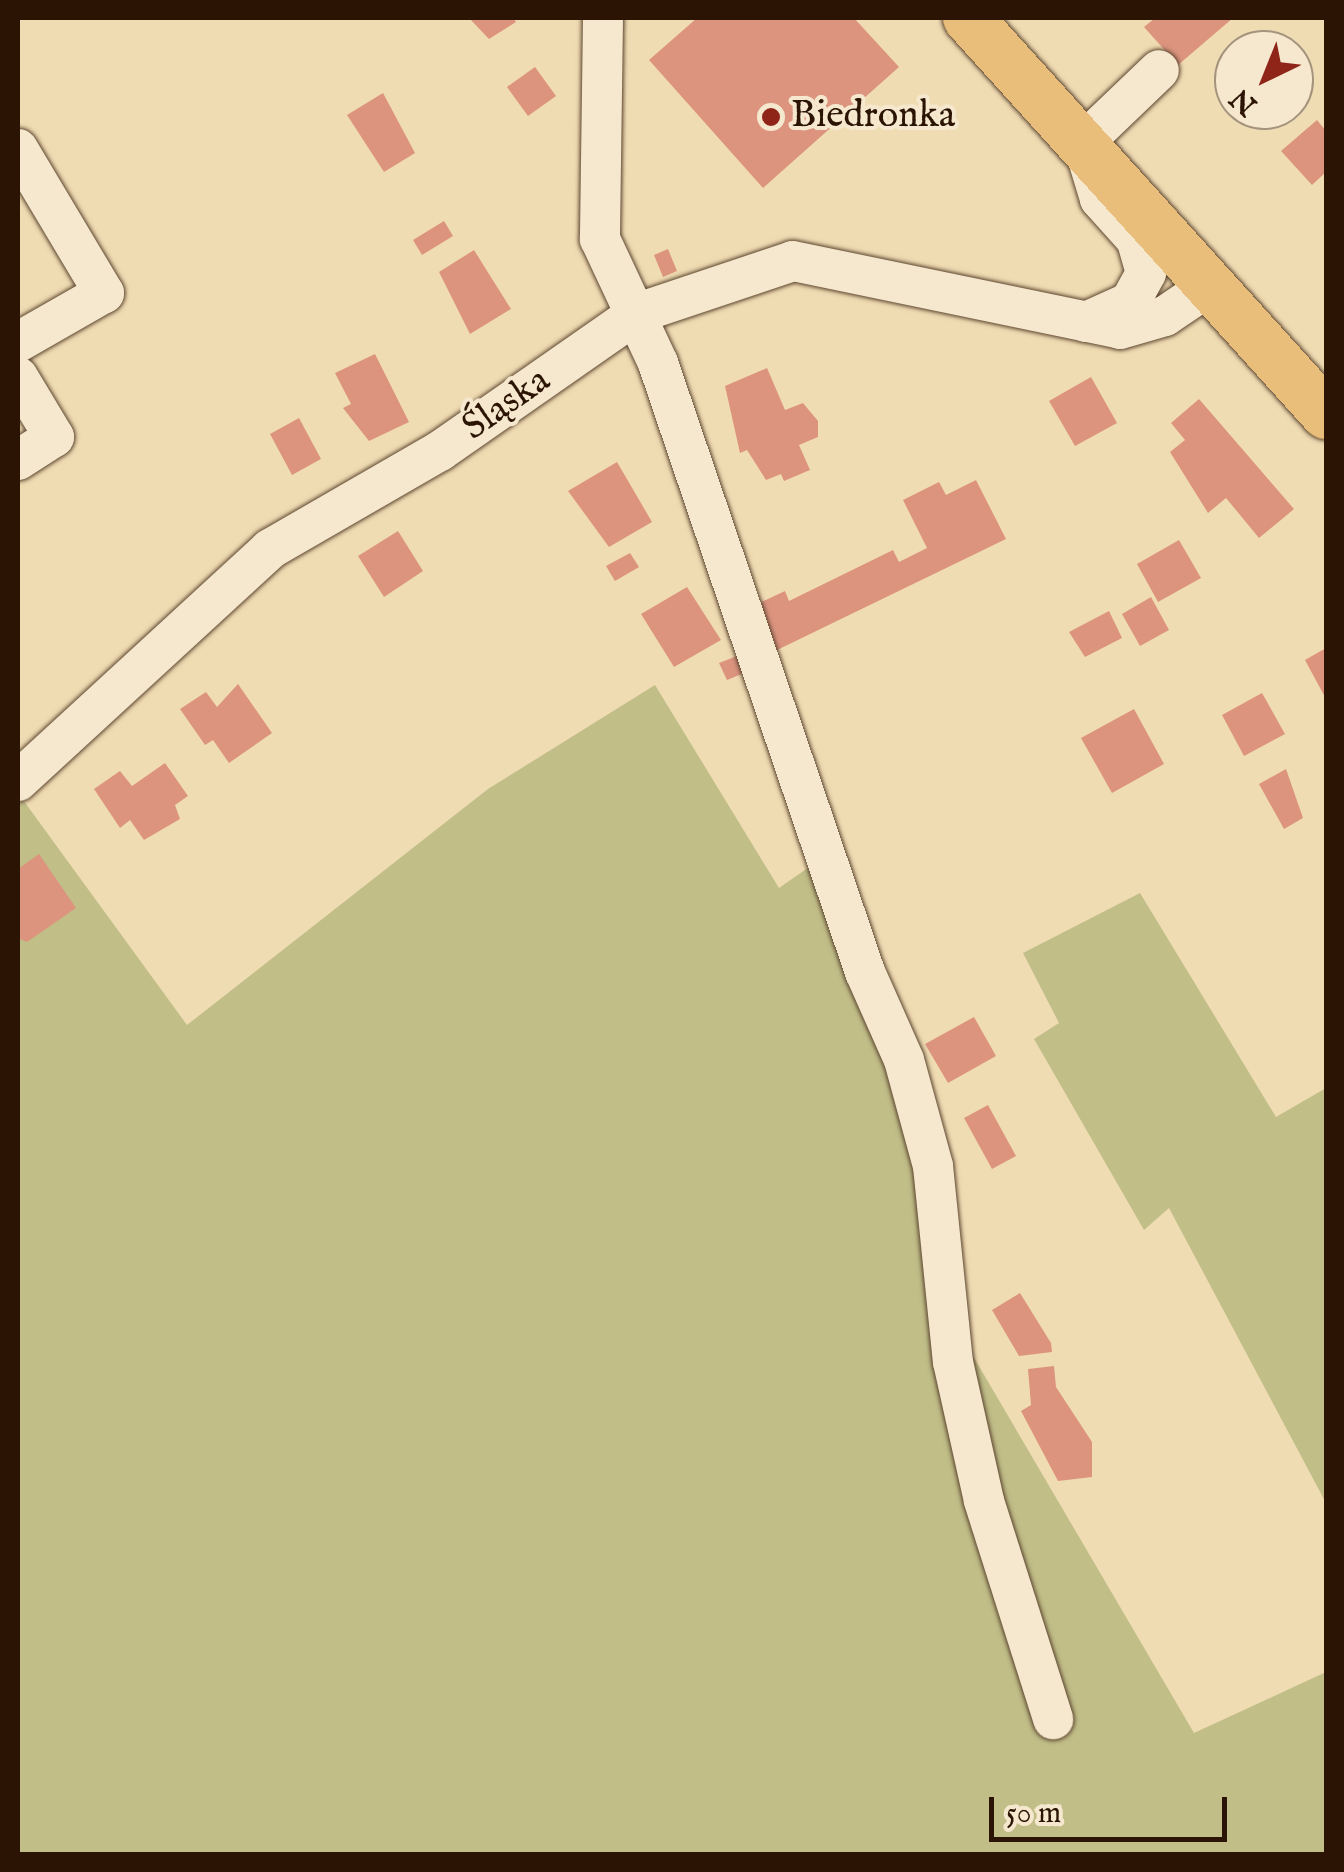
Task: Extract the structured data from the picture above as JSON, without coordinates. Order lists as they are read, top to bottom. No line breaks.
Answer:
{"streets":{"street":["Śląska"]},"places":["Biedronka"],"scale_bar":"50 m","north":"bottom left"}
